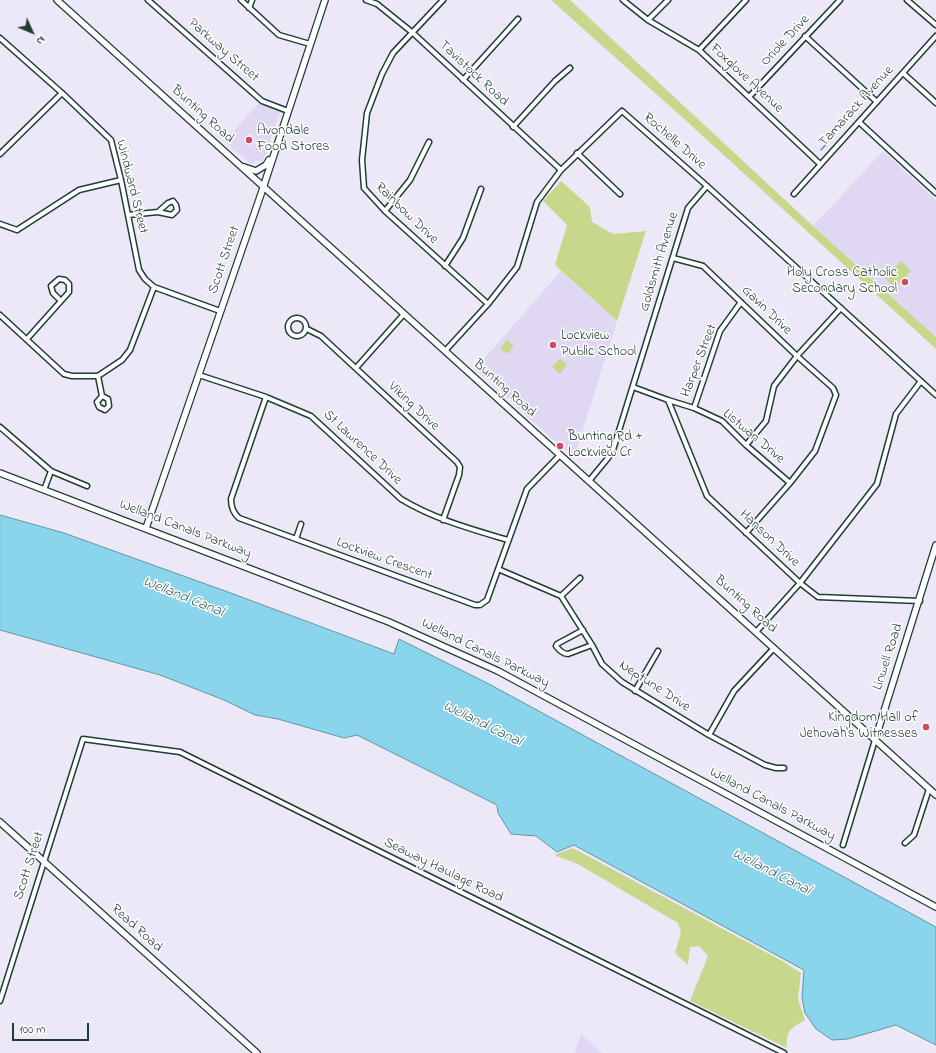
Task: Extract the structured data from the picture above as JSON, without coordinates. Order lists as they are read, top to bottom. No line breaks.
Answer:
{"streets":{"main road":["Bunting Road","Scott Street","Welland Canals Parkway","Linwell Road","Read Road"],"street":["Oriole Drive","Parkway Street","Tavistock Road","Foxglove Avenue","Tamarack Avenue","Rochelle Drive","Windward Street","Rainbow Drive","Goldsmith Avenue","Gavin Drive","Harper Street","Viking Drive","Listwan Drive","St Lawrence Drive","Hanson Drive","Lockview Crescent","Neptune Drive","Seaway Haulage Road"]},"crossings":[["Oriole Drive","Foxglove Avenue"],["Parkway Street","Scott Street"],["Tavistock Road","Rochelle Drive"],["Tavistock Road","Rainbow Drive"],["Foxglove Avenue","Tamarack Avenue"],["Bunting Road","Rochelle Drive"],["Bunting Road","Scott Street"],["Bunting Road","Goldsmith Avenue"],["Bunting Road","Lockview Crescent"],["Bunting Road","Linwell Road"],["Rochelle Drive","Rainbow Drive"],["Rochelle Drive","Goldsmith Avenue"],["Windward Street","Scott Street"],["Scott Street","St Lawrence Drive"],["Scott Street","Welland Canals Parkway"],["Scott Street","Seaway Haulage Road"],["Scott Street","Read Road"],["Goldsmith Avenue","Gavin Drive"],["Goldsmith Avenue","Listwan Drive"],["Gavin Drive","Harper Street"],["Gavin Drive","Listwan Drive"],["Harper Street","Listwan Drive"],["Viking Drive","St Lawrence Drive"],["Listwan Drive","Hanson Drive"],["St Lawrence Drive","Lockview Crescent"],["Hanson Drive","Linwell Road"]],"water":["Welland Canal"],"places":["Avondale Food Stores","Holy Cross Catholic Secondary School","Lockview Public School","Bunting Rd + Lockview Cr","Kingdom Hall of Jehovah's Witnesses"],"scale_bar":"100 m","north":"bottom right"}
